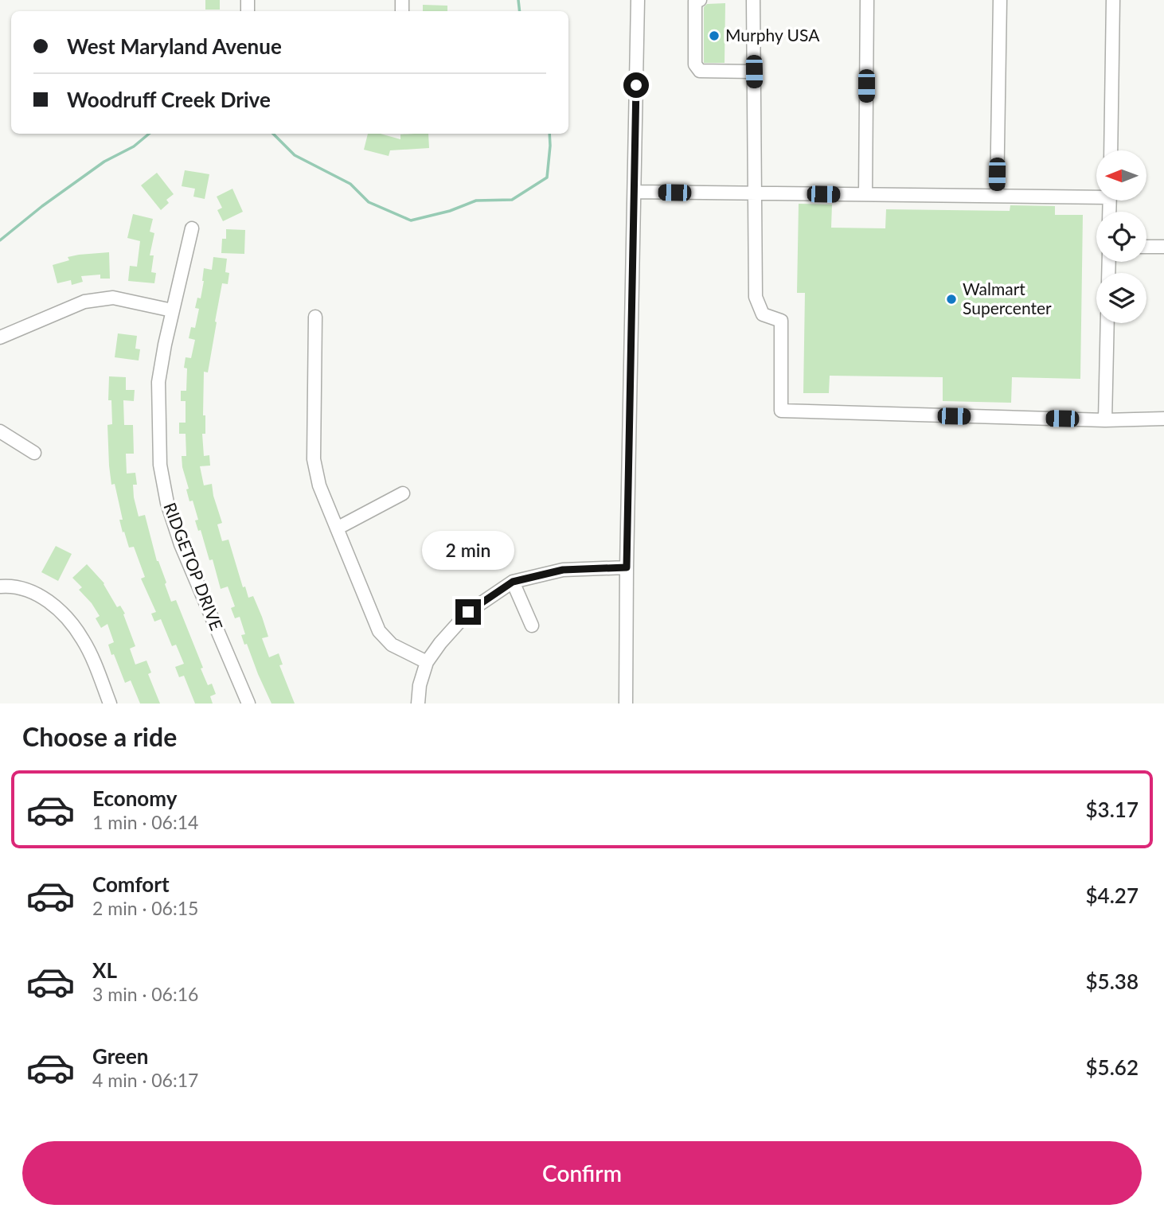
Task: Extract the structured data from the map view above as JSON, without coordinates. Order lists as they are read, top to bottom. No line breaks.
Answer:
{"streets":{"street":["RIDGETOP DRIVE"]},"places":["Murphy USA","Walmart Supercenter"],"north":"left","page":{"banner":["West Maryland Avenue","Woodruff Creek Drive"],"bubble":"2 min","heading":"Choose a ride","list":[{"name":"Economy","note":"1 min · 06:14","value":"$3.17"},{"name":"Comfort","note":"2 min · 06:15","value":"$4.27"},{"name":"XL","note":"3 min · 06:16","value":"$5.38"},{"name":"Green","note":"4 min · 06:17","value":"$5.62"}],"buttons":"Confirm"}}
